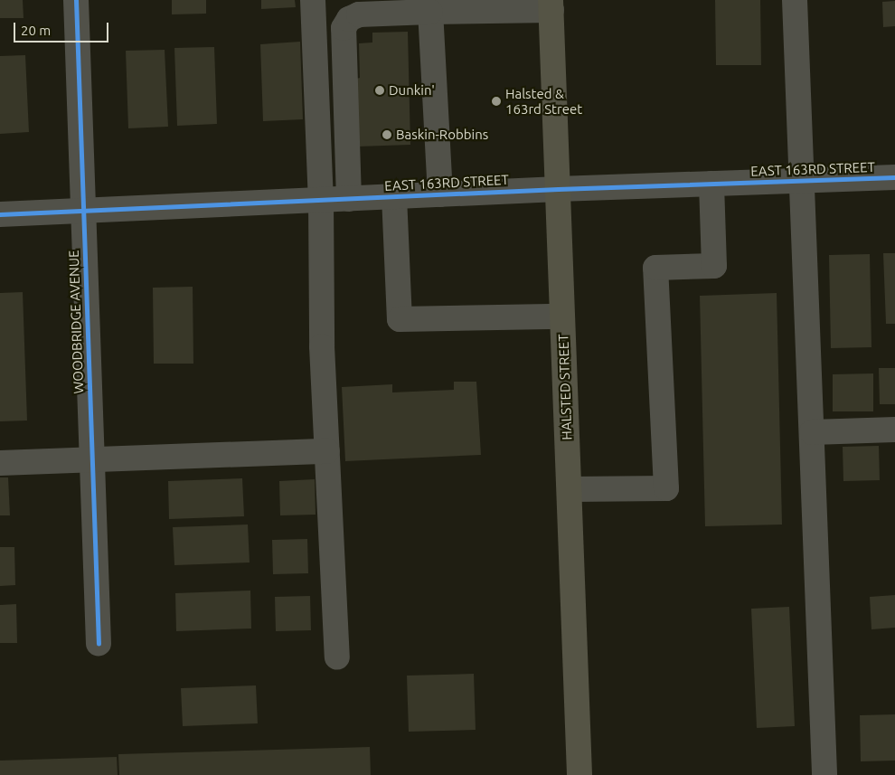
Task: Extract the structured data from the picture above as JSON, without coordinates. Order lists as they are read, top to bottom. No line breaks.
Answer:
{"streets":{"main road":["HALSTED STREET"],"street":["EAST 163RD STREET","WOODBRIDGE AVENUE"]},"crossings":[["EAST 163RD STREET","WOODBRIDGE AVENUE"],["EAST 163RD STREET","HALSTED STREET"]],"places":["Dunkin'","Halsted & 163rd Street","Baskin-Robbins"],"scale_bar":"20 m"}
